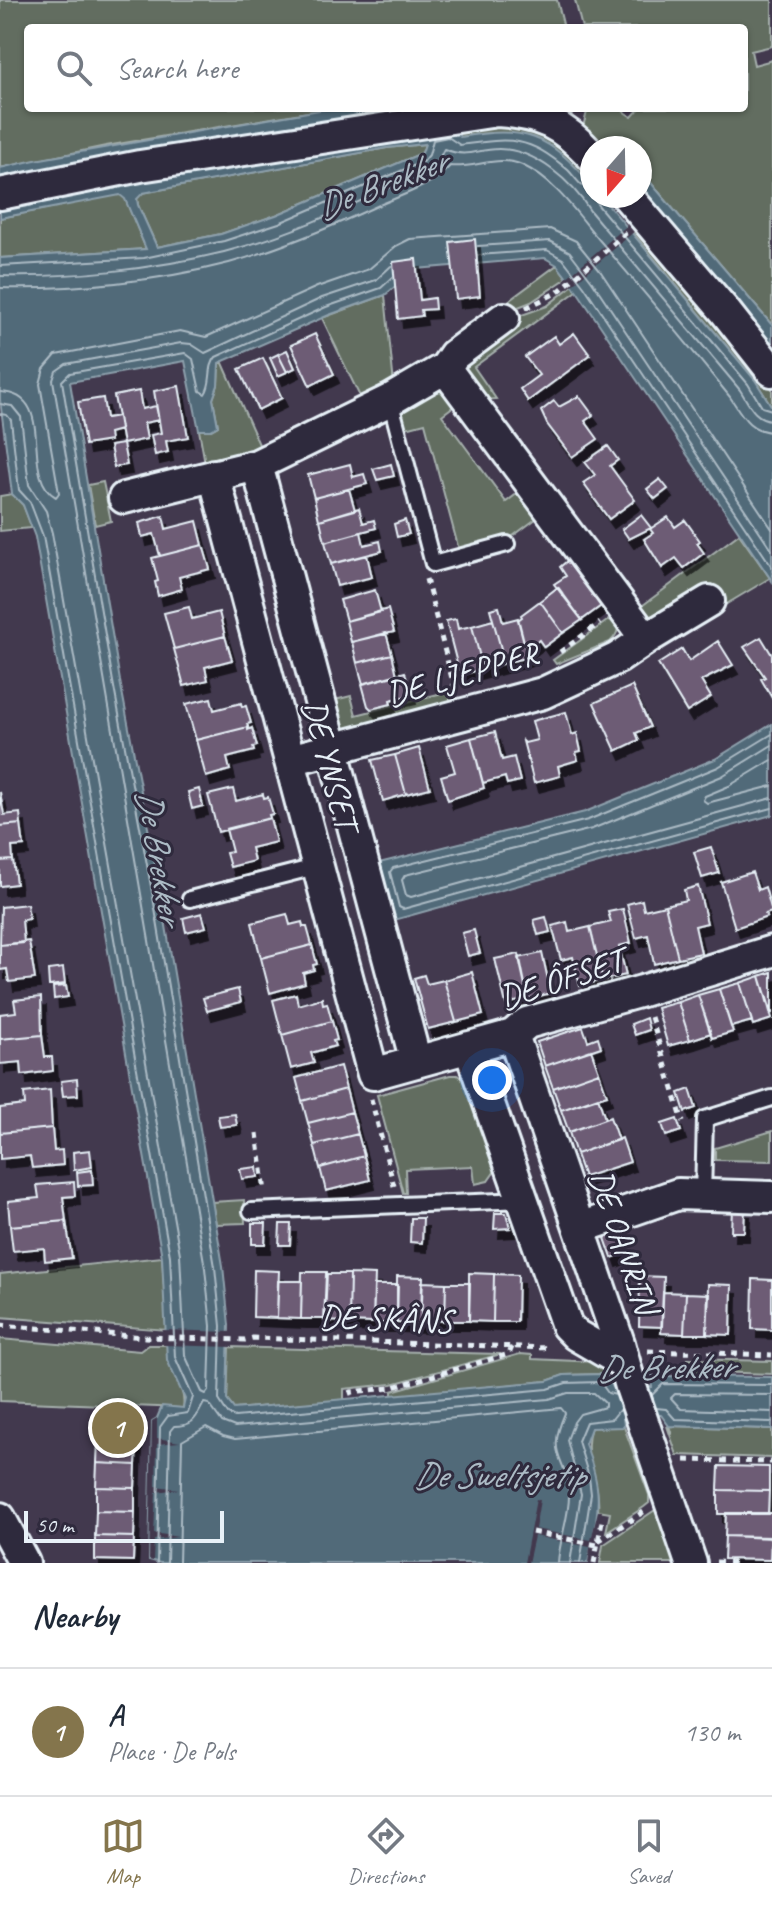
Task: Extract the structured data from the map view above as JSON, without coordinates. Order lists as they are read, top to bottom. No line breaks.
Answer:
{"streets":{"street":["DE LJEPPER","DE YNSET","DE ÔFSET","DE OANRIN"],"path":["DE SKÂNS"]},"crossings":[["DE LJEPPER","DE YNSET"],["DE YNSET","DE ÔFSET"],["DE ÔFSET","DE OANRIN"],["DE OANRIN","DE SKÂNS"]],"water":["De Brekker","De Sweltsjetip"],"scale_bar":"50 m","north":"bottom","page":{"search":"Search here","pins":"1","scale":"50 m","heading":"Nearby","list":[{"mark":"1","name":"A","note":"Place · De Pols","value":"130 m"}],"nav":["Map","Directions","Saved"]}}
